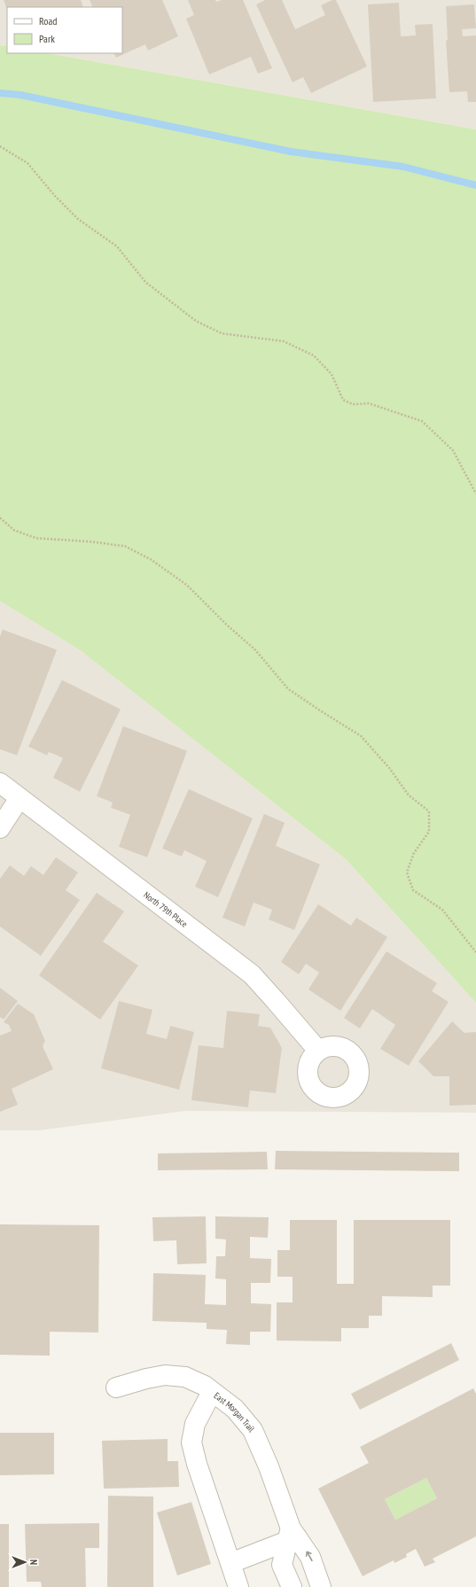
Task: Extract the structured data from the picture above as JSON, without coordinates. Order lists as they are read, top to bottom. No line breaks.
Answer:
{"streets":{"street":["North 79th Place","East Morgan Trail"]},"legend":["Road","Park"],"north":"right"}
